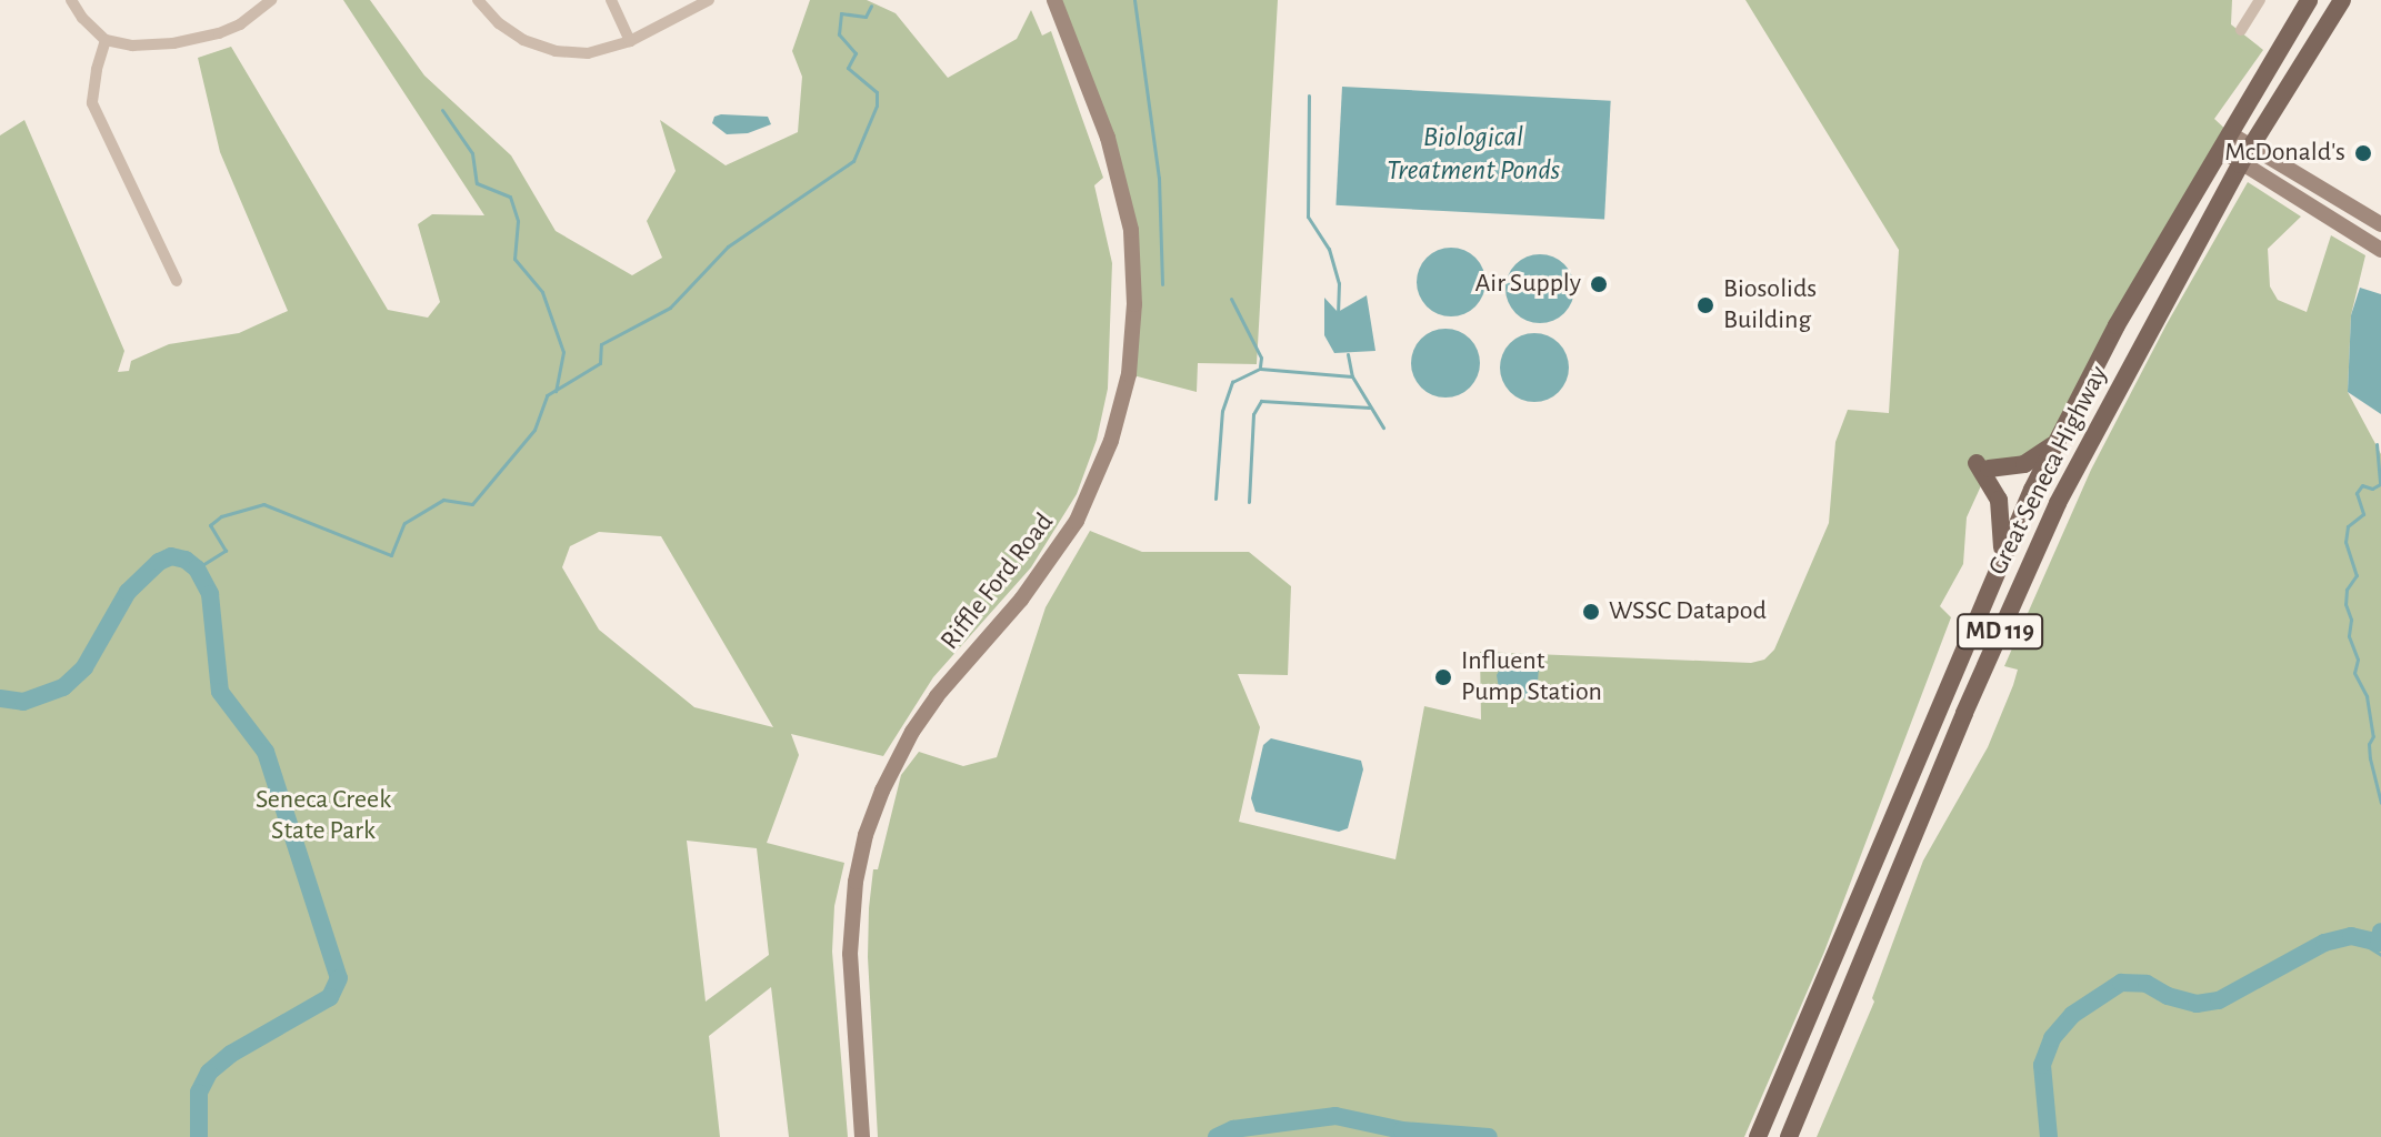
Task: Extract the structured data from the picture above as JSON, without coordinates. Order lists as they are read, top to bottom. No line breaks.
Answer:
{"streets":{"main road":["Great Seneca Highway","MD 119"],"street":["Riffle Ford Road"]},"water":["Biological Treatment Ponds"],"parks":["Seneca Creek State Park"],"places":["McDonald's","Air Supply","Biosolids Building","WSSC Datapod","Influent Pump Station"]}
